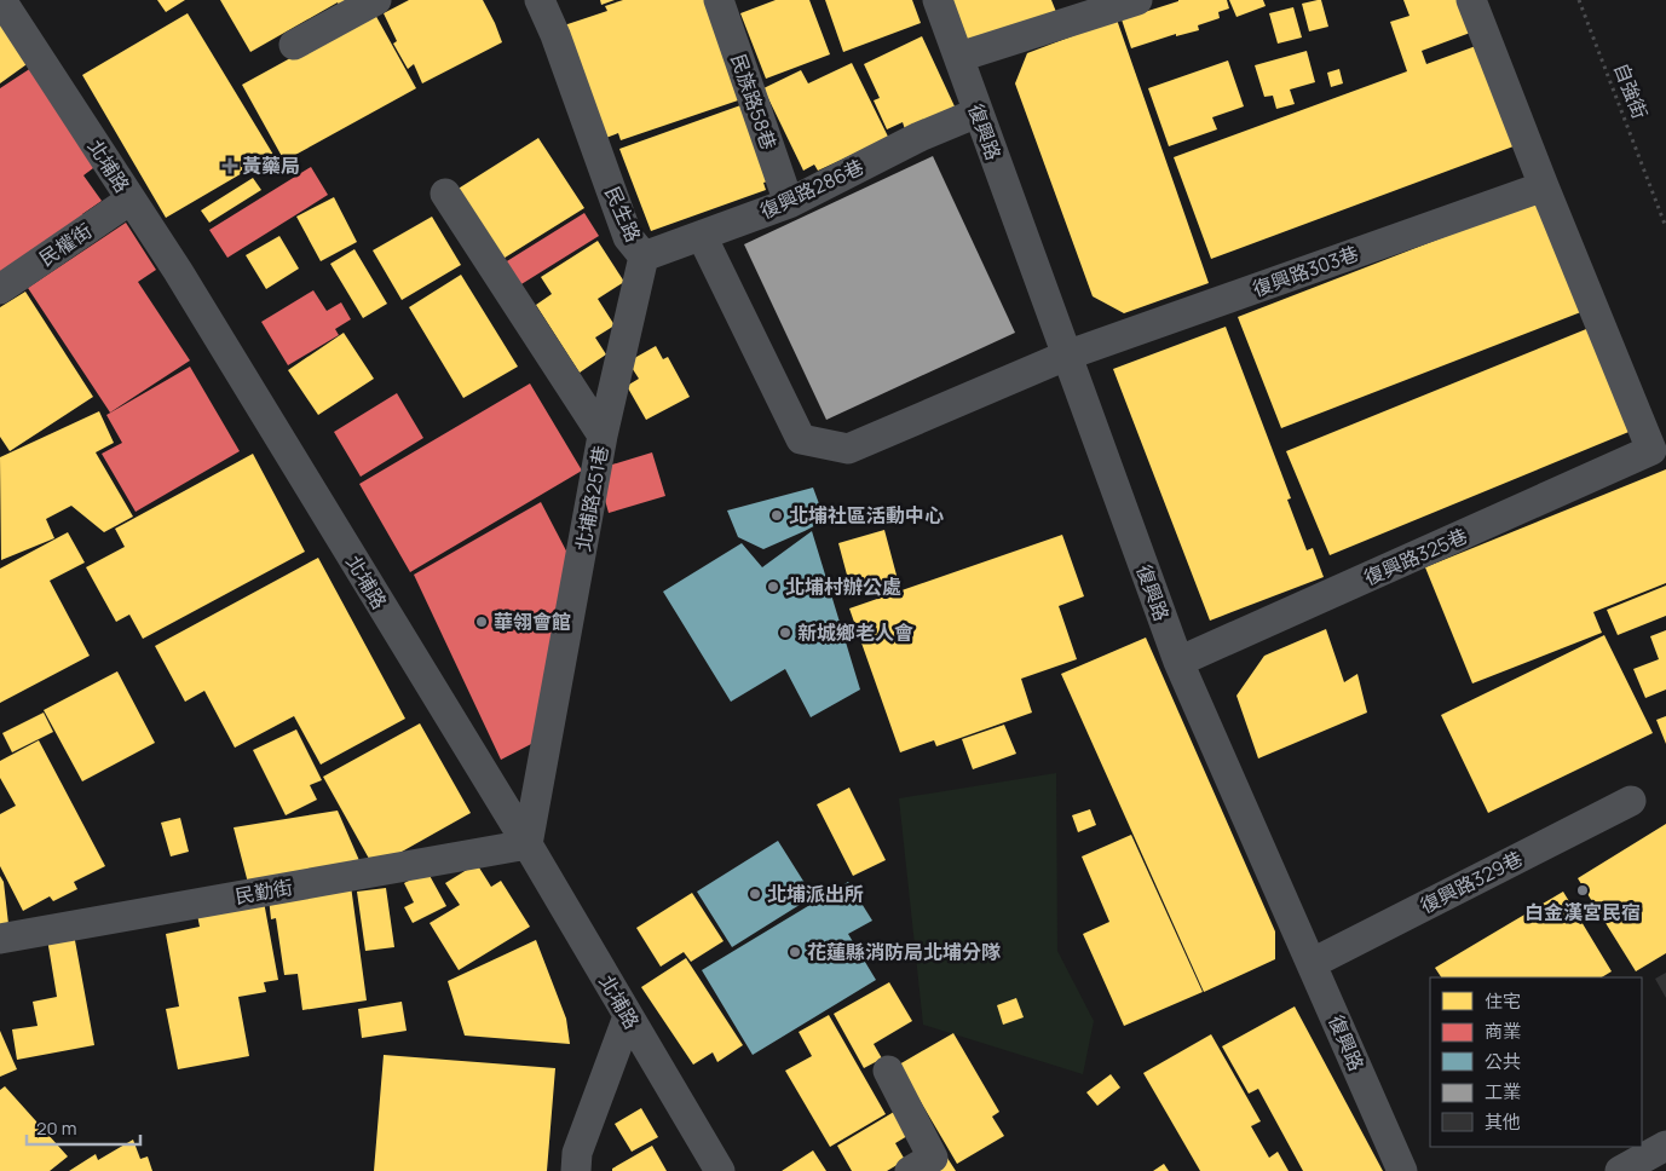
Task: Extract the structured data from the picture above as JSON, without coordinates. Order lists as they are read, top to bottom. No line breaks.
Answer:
{"streets":{"street":["民族路58巷","復興路","北埔路","復興路286巷","民生路","民權街","復興路303巷","北埔路251巷","復興路325巷","復興路329巷","民勤街"],"path":["自強街"]},"crossings":[["民族路58巷","復興路286巷"],["復興路","復興路286巷"],["復興路","復興路303巷"],["復興路","復興路325巷"],["復興路","復興路329巷"],["北埔路","民權街"],["北埔路","北埔路251巷"],["北埔路","民勤街"],["復興路286巷","民生路"],["復興路286巷","復興路303巷"],["民生路","北埔路251巷"],["復興路303巷","復興路325巷"],["北埔路251巷","民勤街"]],"places":{"health":["黃藥局"],"other":["北埔社區活動中心","北埔村辦公處","華翎會館","新城鄉老人會","白金漢宮民宿","北埔派出所","花蓮縣消防局北埔分隊"]},"legend":["住宅","商業","公共","工業","其他"],"scale_bar":"20 m"}
